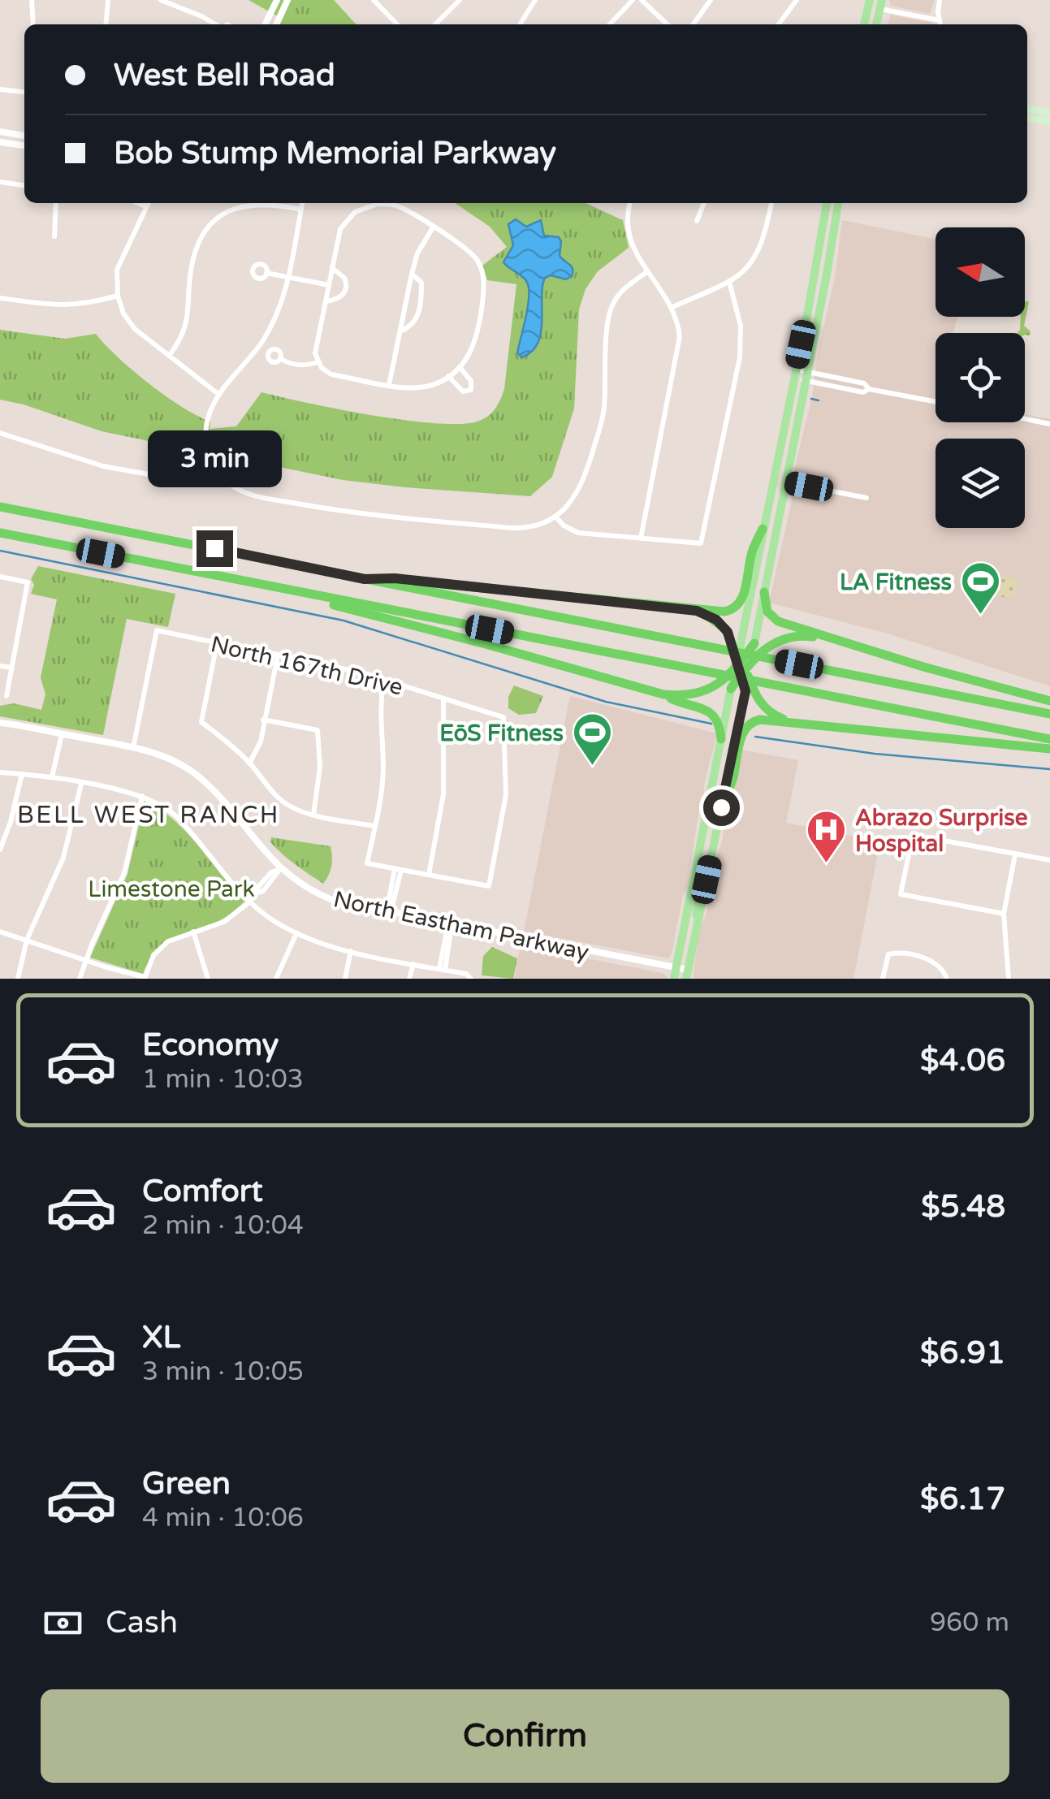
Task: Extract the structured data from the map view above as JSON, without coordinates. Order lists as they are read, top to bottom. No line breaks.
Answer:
{"streets":{"street":["North 167th Drive","North Eastham Parkway"]},"crossings":[["North 167th Drive","North Eastham Parkway"]],"districts":["BELL WEST RANCH"],"parks":["Limestone Park"],"places":{"sports":["LA Fitness","EōS Fitness"],"hospital":["Abrazo Surprise Hospital"]},"north":"left","page":{"banner":["West Bell Road","Bob Stump Memorial Parkway"],"bubble":"3 min","list":[{"name":"Economy","note":"1 min · 10:03","value":"$4.06"},{"name":"Comfort","note":"2 min · 10:04","value":"$5.48"},{"name":"XL","note":"3 min · 10:05","value":"$6.91"},{"name":"Green","note":"4 min · 10:06","value":"$6.17"}],"pay":["Cash","960 m"],"buttons":"Confirm"}}
